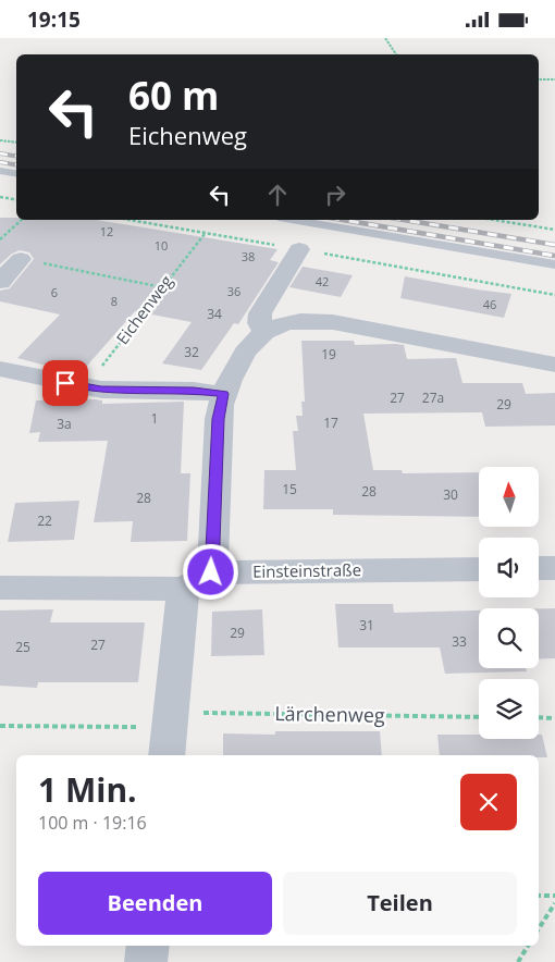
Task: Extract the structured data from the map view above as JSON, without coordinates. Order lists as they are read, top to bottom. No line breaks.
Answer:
{"streets":{"street":["Einsteinstraße"],"path":["Eichenweg","Lärchenweg"]},"house_numbers":["12","10","38","42","36","6","8","46","34","32","19","27","27a","29","1","17","3a","15","28","30","28","22","31","29","33","27","25"],"north":"top","page":{"status":"19:15","turn":["60 m","Eichenweg"],"heading":["1 Min.","100 m · 19:16"],"buttons":["Beenden","Teilen"]}}
